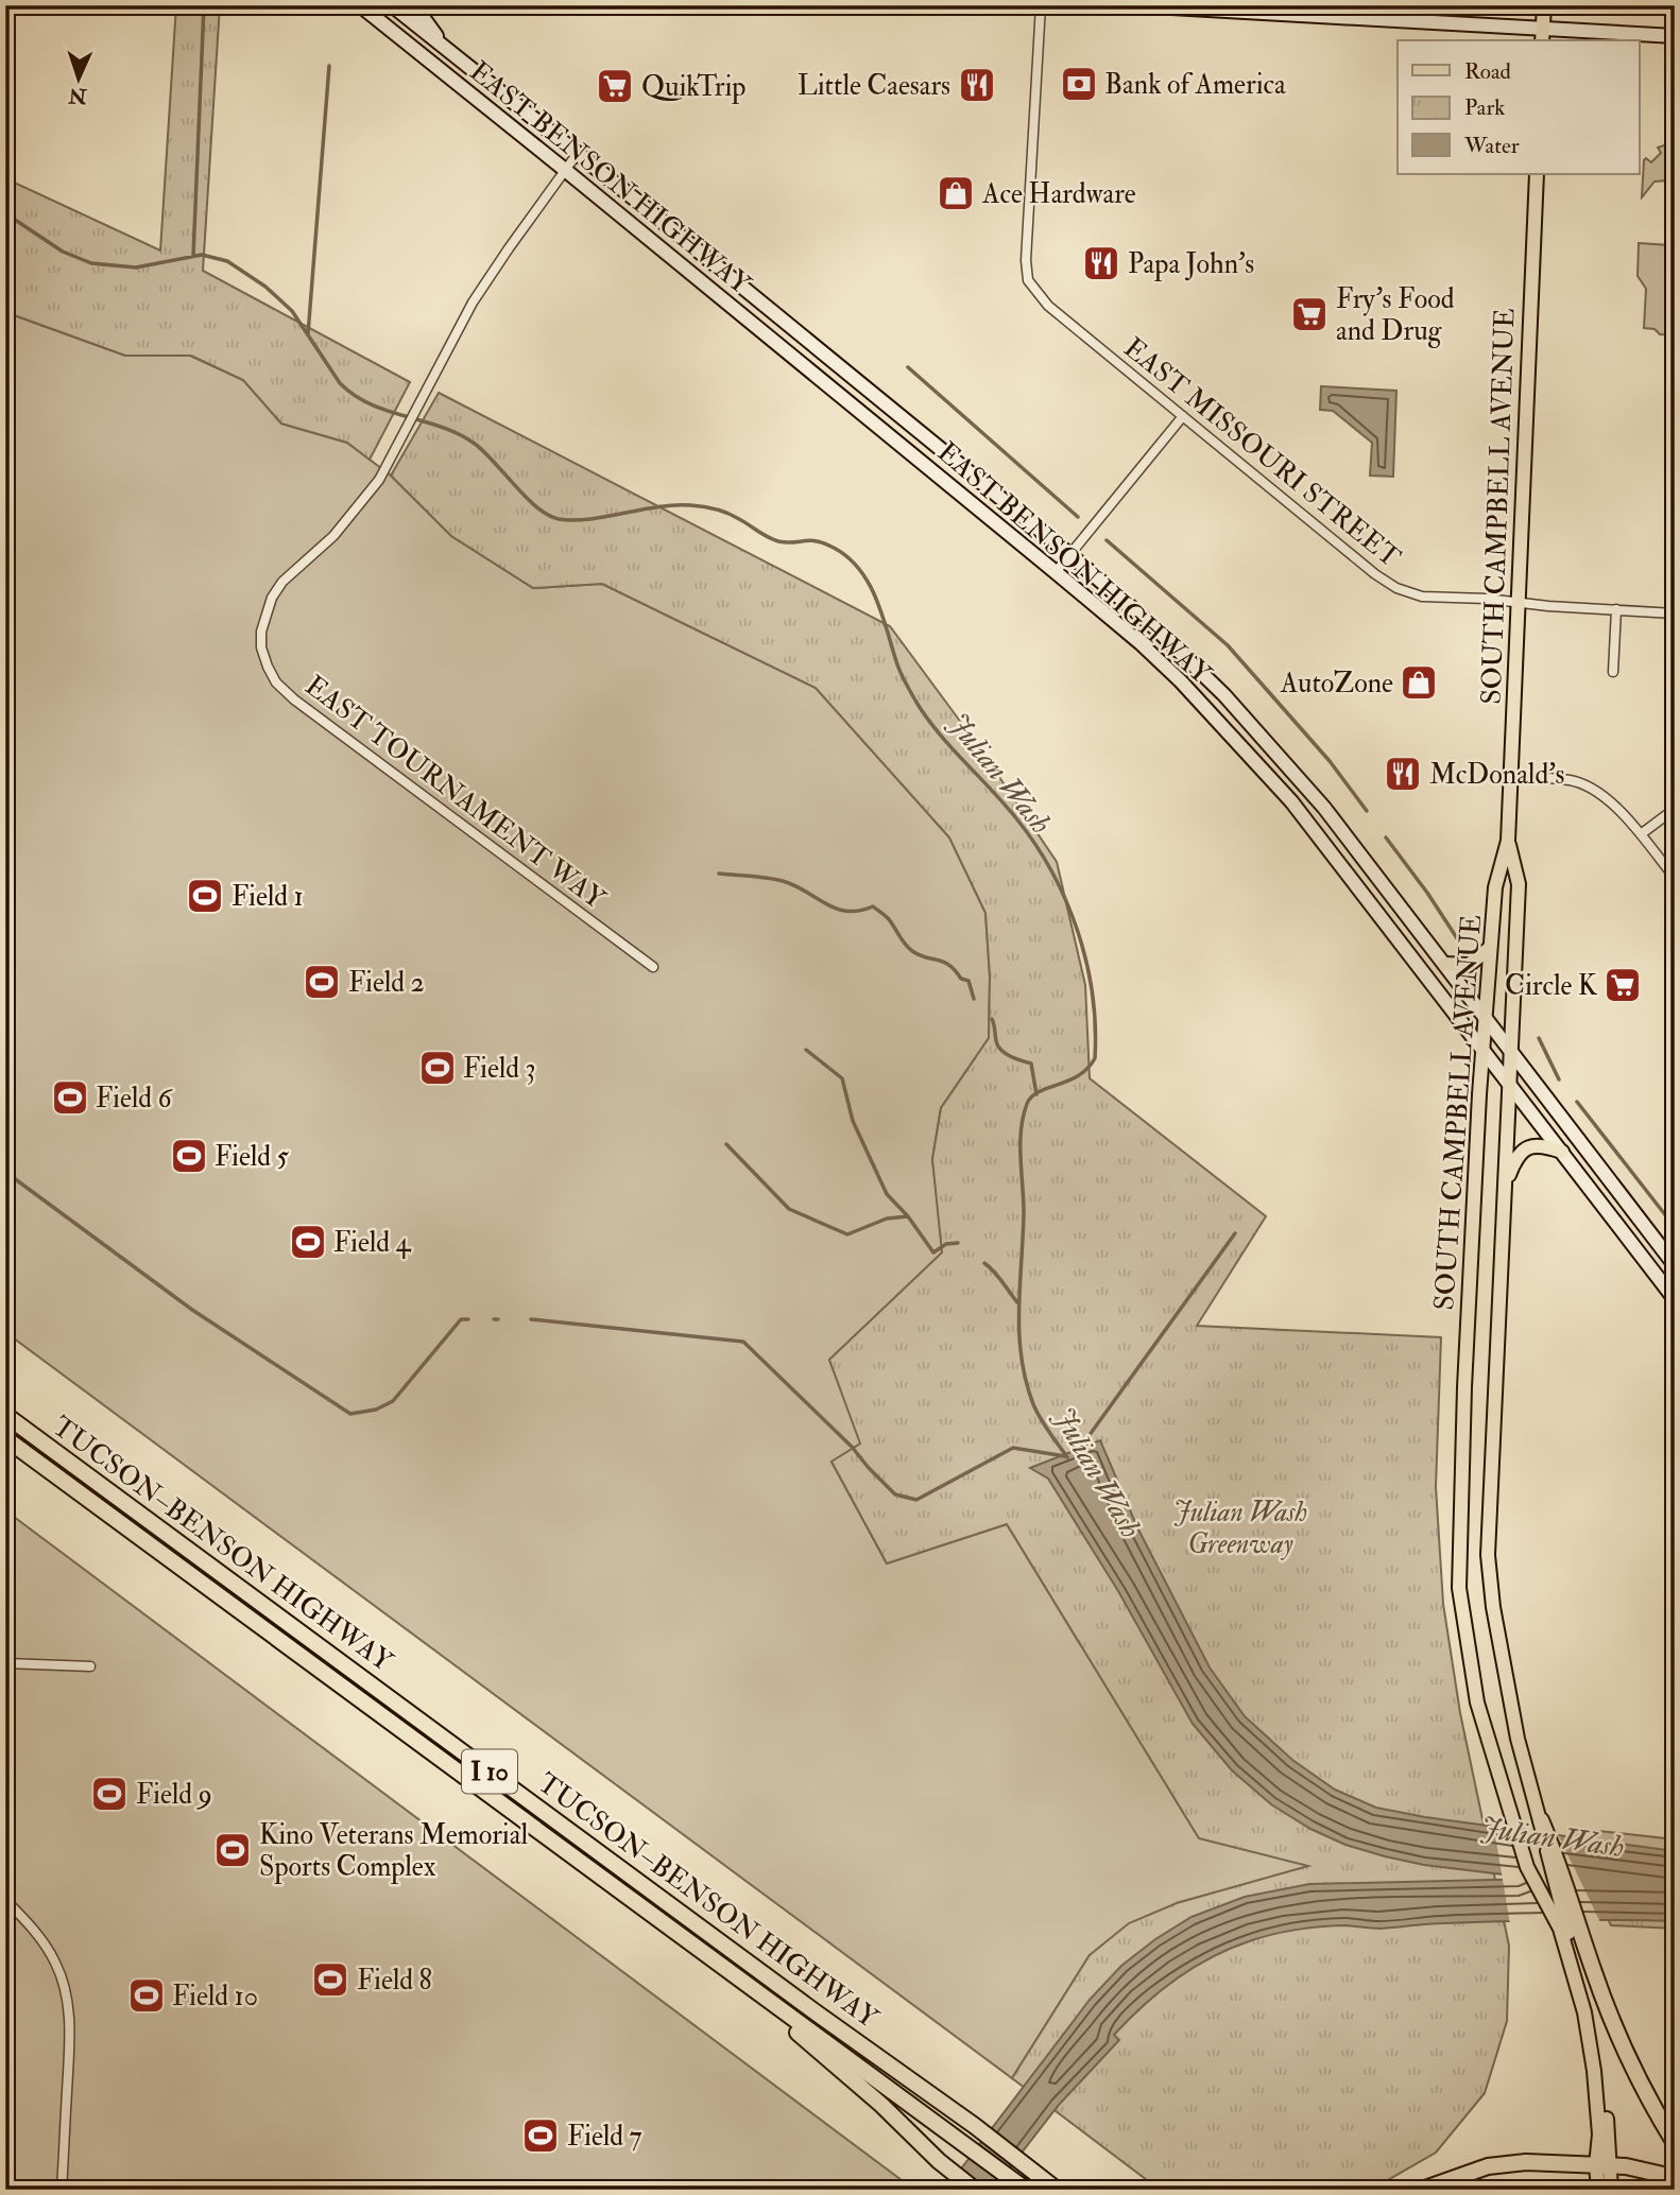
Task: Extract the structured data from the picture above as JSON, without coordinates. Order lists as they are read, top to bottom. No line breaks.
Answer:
{"streets":{"highway":["TUCSON–BENSON HIGHWAY","I 10"],"main road":["EAST BENSON HIGHWAY","SOUTH CAMPBELL AVENUE"],"street":["EAST MISSOURI STREET","EAST TOURNAMENT WAY"]},"crossings":[["EAST BENSON HIGHWAY","SOUTH CAMPBELL AVENUE"],["EAST BENSON HIGHWAY","EAST TOURNAMENT WAY"],["EAST MISSOURI STREET","SOUTH CAMPBELL AVENUE"]],"water":["Julian Wash"],"parks":["Julian Wash Greenway"],"places":{"bank":["Bank of America"],"restaurant":["Little Caesars","Papa John's","McDonald's"],"supermarket":["QuikTrip","Fry's Food and Drug","Circle K"],"shop":["Ace Hardware","AutoZone"],"sports":["Field 1","Field 2","Field 3","Field 6","Field 5","Field 4","Field 9","Kino Veterans Memorial Sports Complex","Field 8","Field 10","Field 7"]},"legend":["Road","Park","Water"],"north":"bottom"}
